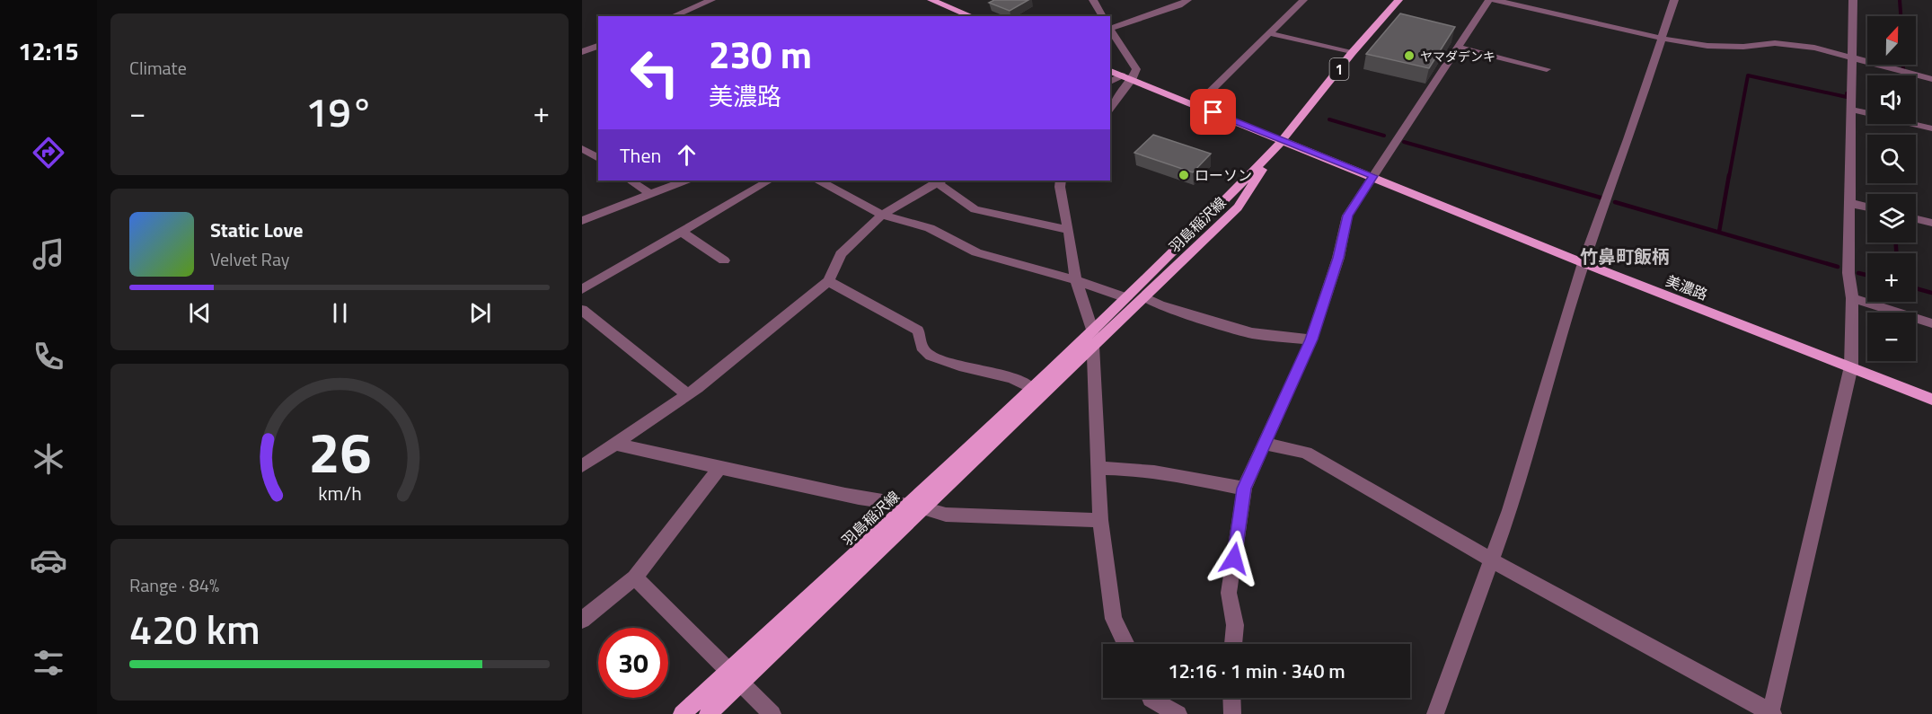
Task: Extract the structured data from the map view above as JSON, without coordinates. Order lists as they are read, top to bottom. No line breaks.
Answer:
{"streets":{"main road":["1","羽島稲沢線","美濃路"]},"crossings":[["1","羽島稲沢線"],["1","美濃路"],["羽島稲沢線","美濃路"]],"districts":["竹鼻町飯柄"],"places":["ヤマダデンキ","ローソン"],"north":"top","page":{"tabs":"12:15","tile":["Climate",["Range · 84%","420 km"]],"map_buttons":["+","−"],"turn":["230 m","美濃路"],"heat":["−","19°","+"],"then":"Then","song":["Static Love","Velvet Ray"],"limit":"30","trip":"12:16 · 1 min · 340 m","gauge":["26","km/h"]}}
